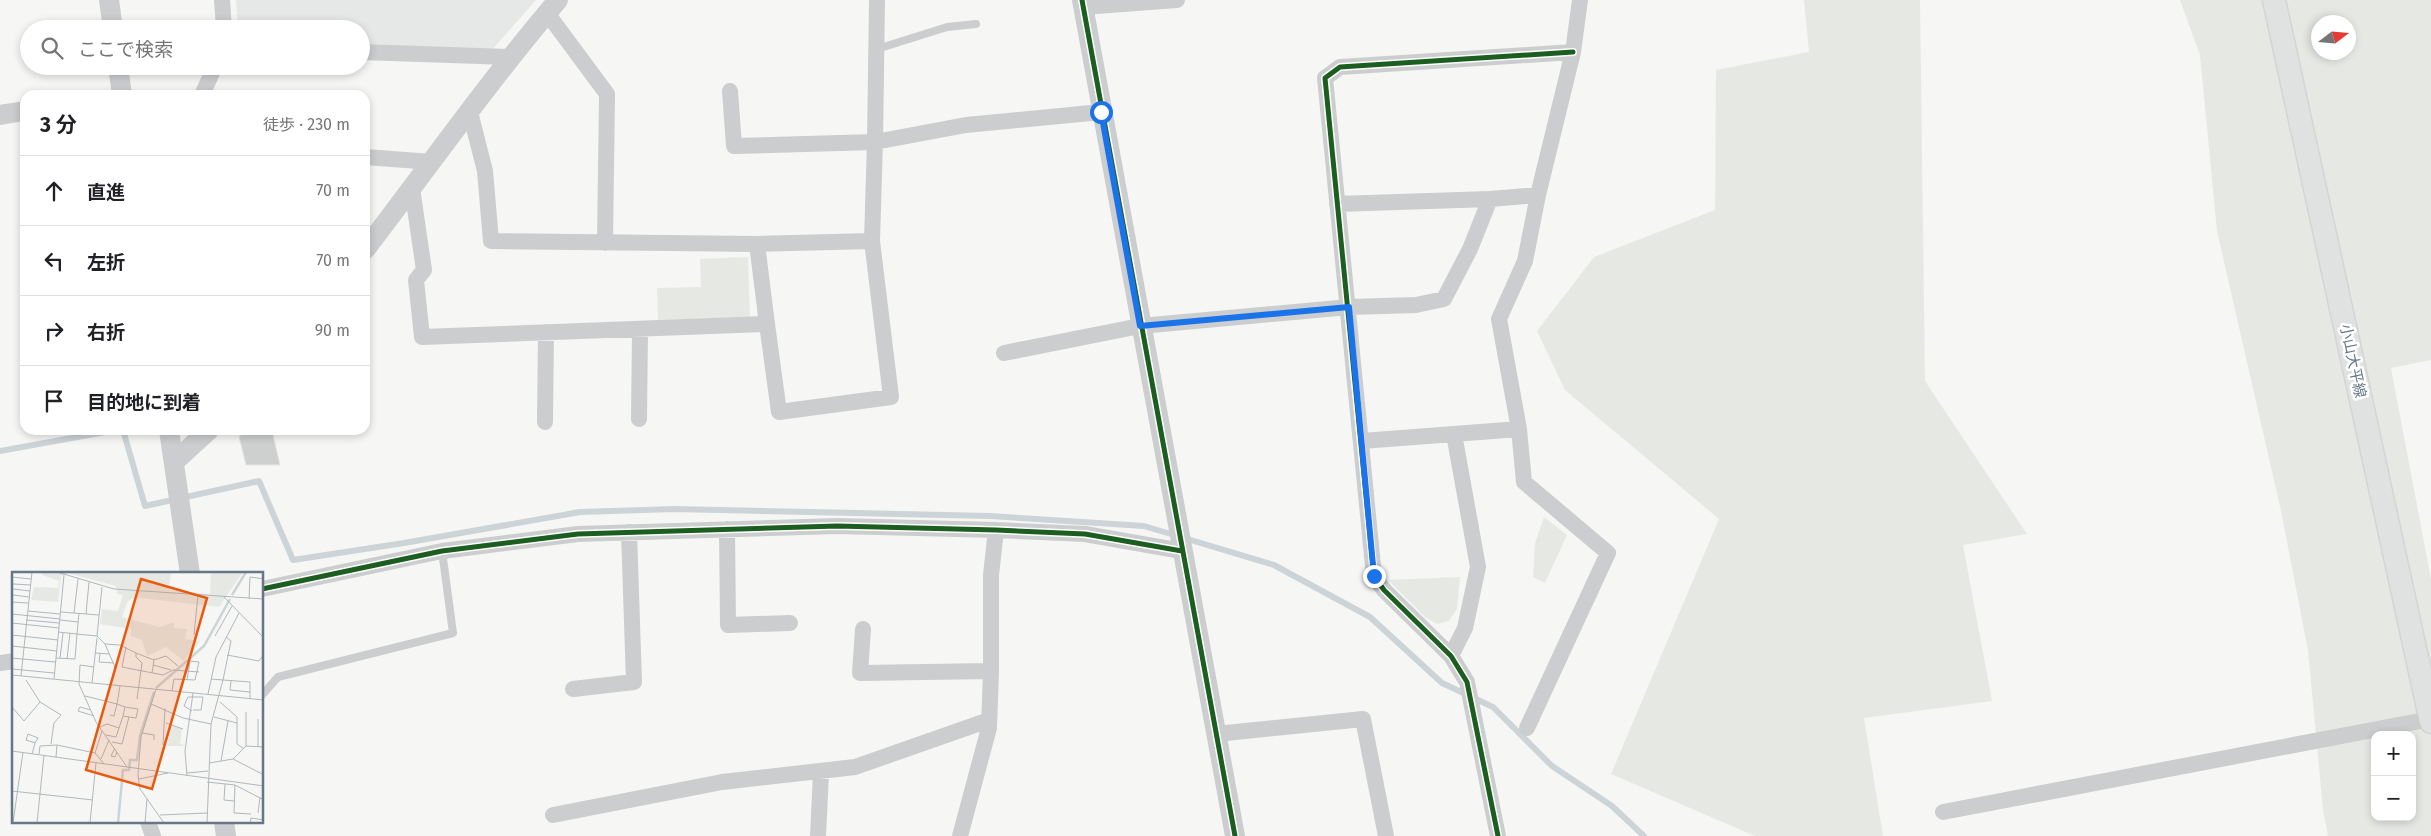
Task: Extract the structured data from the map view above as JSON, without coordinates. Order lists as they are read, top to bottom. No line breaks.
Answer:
{"streets":{"main road":["小山大平線"]},"north":"right","page":{"search":"ここで検索","heading":["3 分","徒歩 · 230 m"],"list":[["直進","70 m"],["左折","70 m"],["右折","90 m"],"目的地に到着"],"map_buttons":["+","−"]}}
